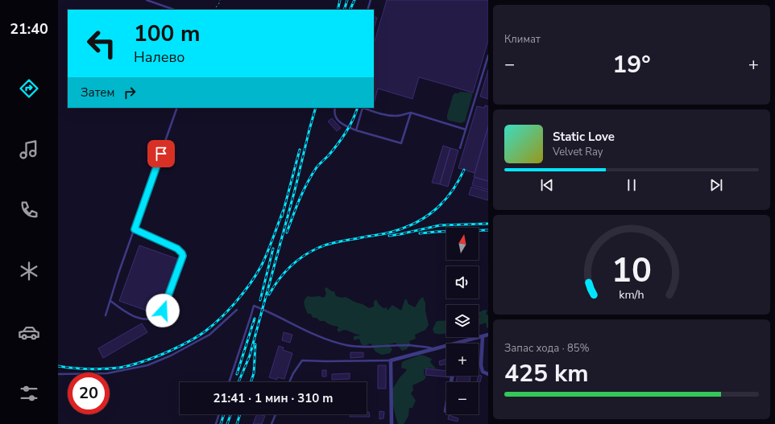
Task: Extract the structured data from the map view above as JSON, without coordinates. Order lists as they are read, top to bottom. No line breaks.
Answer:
{"north":"top","page":{"tabs":"21:40","tile":["Климат",["Запас хода · 85%","425 km"]],"turn":["100 m","Налево"],"heat":["−","19°","+"],"then":"Затем","song":["Static Love","Velvet Ray"],"map_buttons":["+","−"],"limit":"20","trip":"21:41 · 1 мин · 310 m","gauge":["10","km/h"]}}
